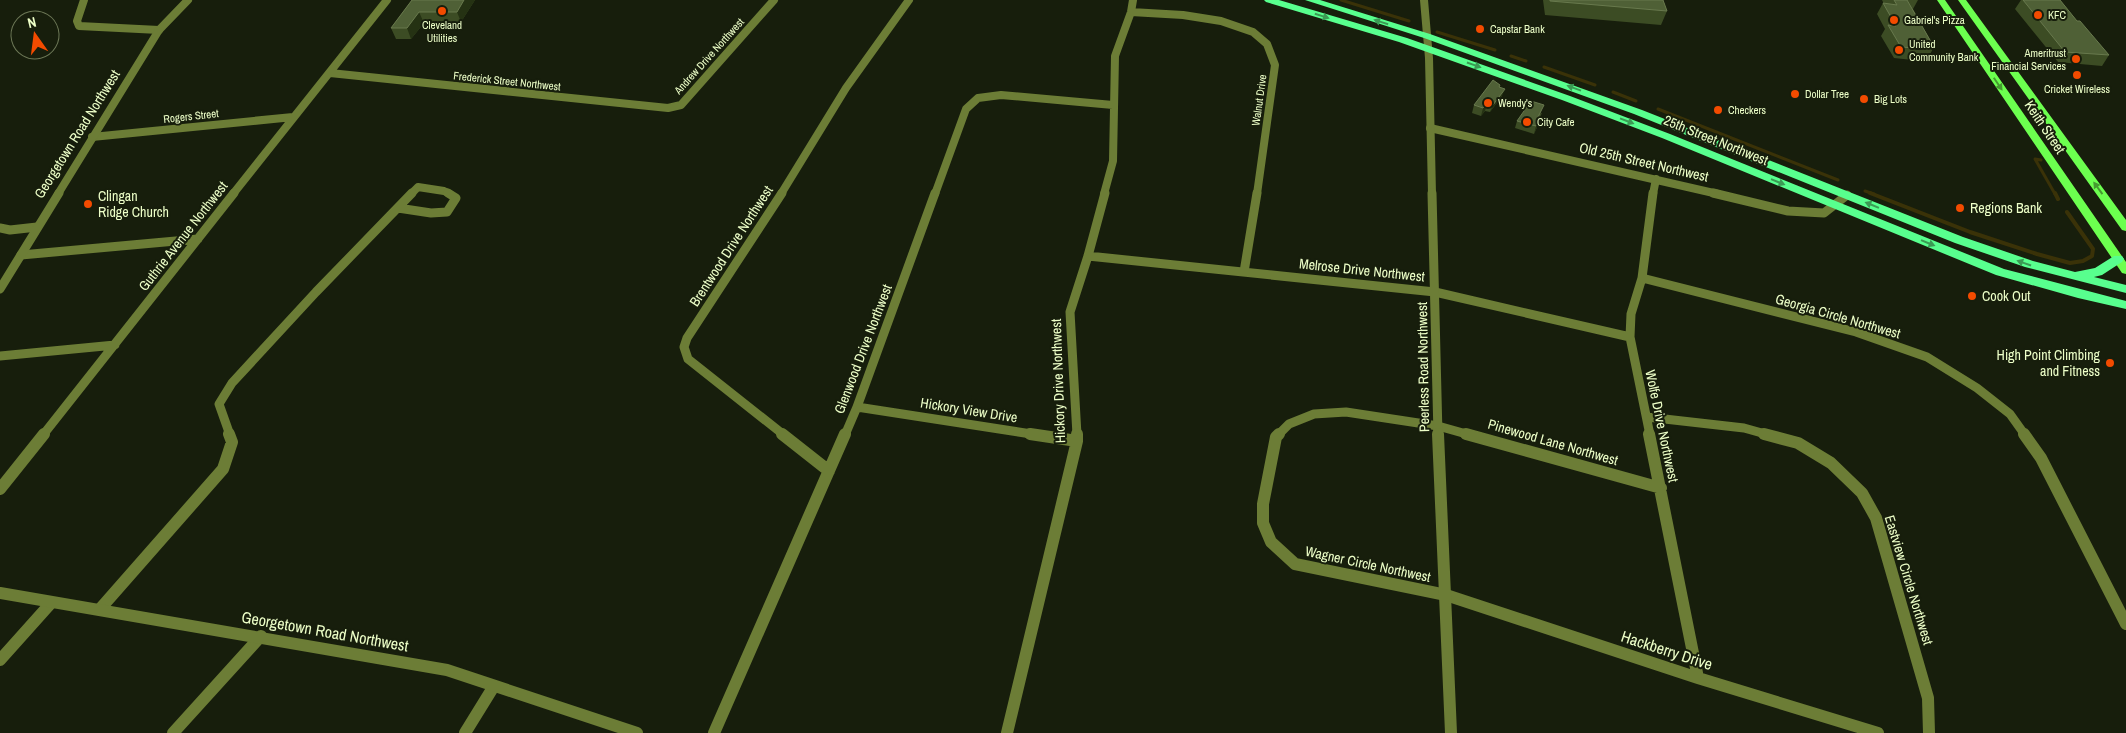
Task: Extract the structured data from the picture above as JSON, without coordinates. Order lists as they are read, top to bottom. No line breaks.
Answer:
{"streets":{"highway":["25th Street Northwest"],"main road":["Keith Street"],"street":["Andrew Drive Northwest","Frederick Street Northwest","Walnut Drive","Rogers Street","Georgetown Road Northwest","Old 25th Street Northwest","Guthrie Avenue Northwest","Brentwood Drive Northwest","Melrose Drive Northwest","Georgia Circle Northwest","Glenwood Drive Northwest","Peerless Road Northwest","Hickory Drive Northwest","Hickory View Drive","Wolfe Drive Northwest","Pinewood Lane Northwest","Wagner Circle Northwest","Eastview Circle Northwest","Hackberry Drive"]},"crossings":[["Andrew Drive Northwest","Frederick Street Northwest"],["Frederick Street Northwest","Guthrie Avenue Northwest"],["Walnut Drive","Melrose Drive Northwest"],["Walnut Drive","Hickory Drive Northwest"],["Rogers Street","Georgetown Road Northwest"],["Rogers Street","Guthrie Avenue Northwest"],["25th Street Northwest","Old 25th Street Northwest"],["25th Street Northwest","Peerless Road Northwest"],["Old 25th Street Northwest","Peerless Road Northwest"],["Old 25th Street Northwest","Wolfe Drive Northwest"],["Brentwood Drive Northwest","Glenwood Drive Northwest"],["Melrose Drive Northwest","Peerless Road Northwest"],["Melrose Drive Northwest","Hickory Drive Northwest"],["Melrose Drive Northwest","Wolfe Drive Northwest"],["Georgia Circle Northwest","Wolfe Drive Northwest"],["Glenwood Drive Northwest","Hickory Drive Northwest"],["Glenwood Drive Northwest","Hickory View Drive"],["Peerless Road Northwest","Pinewood Lane Northwest"],["Peerless Road Northwest","Wagner Circle Northwest"],["Peerless Road Northwest","Hackberry Drive"],["Hickory Drive Northwest","Hickory View Drive"],["Wolfe Drive Northwest","Pinewood Lane Northwest"],["Wolfe Drive Northwest","Eastview Circle Northwest"],["Wolfe Drive Northwest","Hackberry Drive"],["Pinewood Lane Northwest","Wagner Circle Northwest"],["Wagner Circle Northwest","Hackberry Drive"]],"places":["Cleveland Utilities","KFC","Gabriel's Pizza","Capstar Bank","United Community Bank","Ameritrust Financial Services","Cricket Wireless","Dollar Tree","Big Lots","Wendy's","Checkers","City Cafe","Clingan Ridge Church","Regions Bank","Cook Out","High Point Climbing and Fitness"],"north":"top"}
